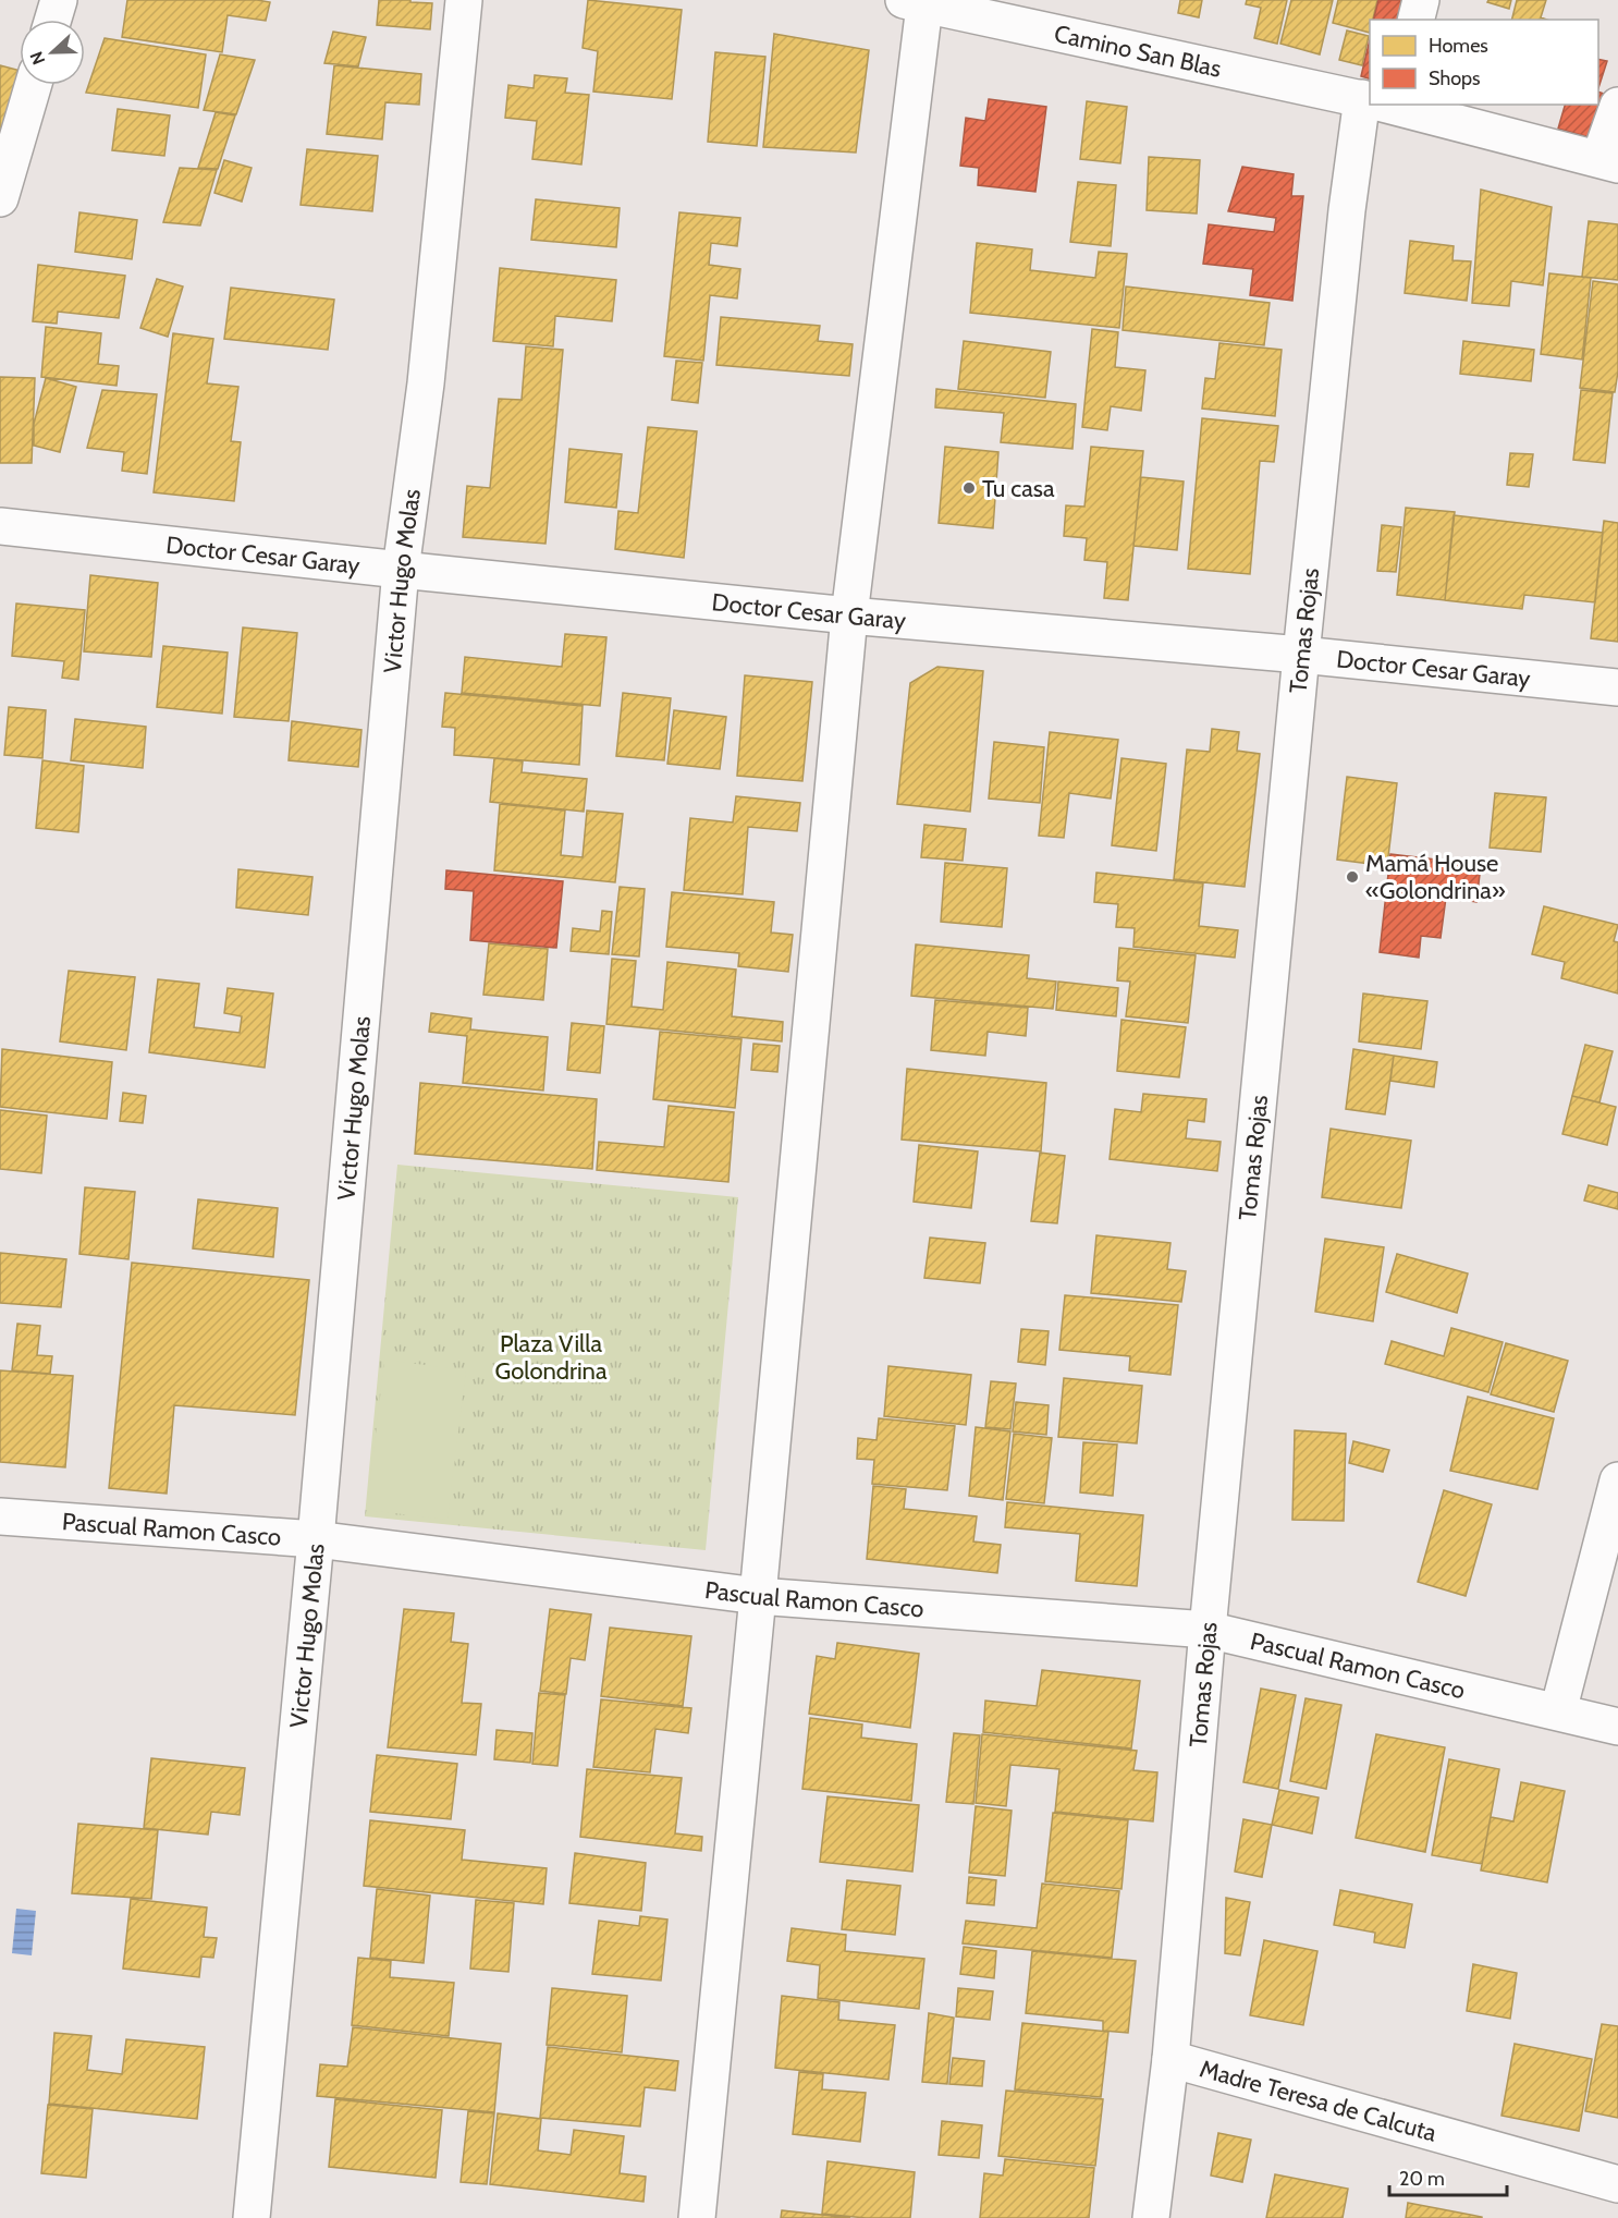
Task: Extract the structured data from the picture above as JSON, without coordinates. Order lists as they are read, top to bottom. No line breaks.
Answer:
{"streets":{"street":["Camino San Blas","Doctor Cesar Garay","Victor Hugo Molas","Tomas Rojas","Pascual Ramon Casco","Madre Teresa de Calcuta"]},"crossings":[["Doctor Cesar Garay","Victor Hugo Molas"],["Doctor Cesar Garay","Tomas Rojas"],["Victor Hugo Molas","Pascual Ramon Casco"],["Tomas Rojas","Pascual Ramon Casco"],["Tomas Rojas","Madre Teresa de Calcuta"]],"parks":["Plaza Villa Golondrina"],"places":["Tu casa","Mamá House «Golondrina»"],"legend":["Homes","Shops"],"scale_bar":"20 m","north":"left"}
